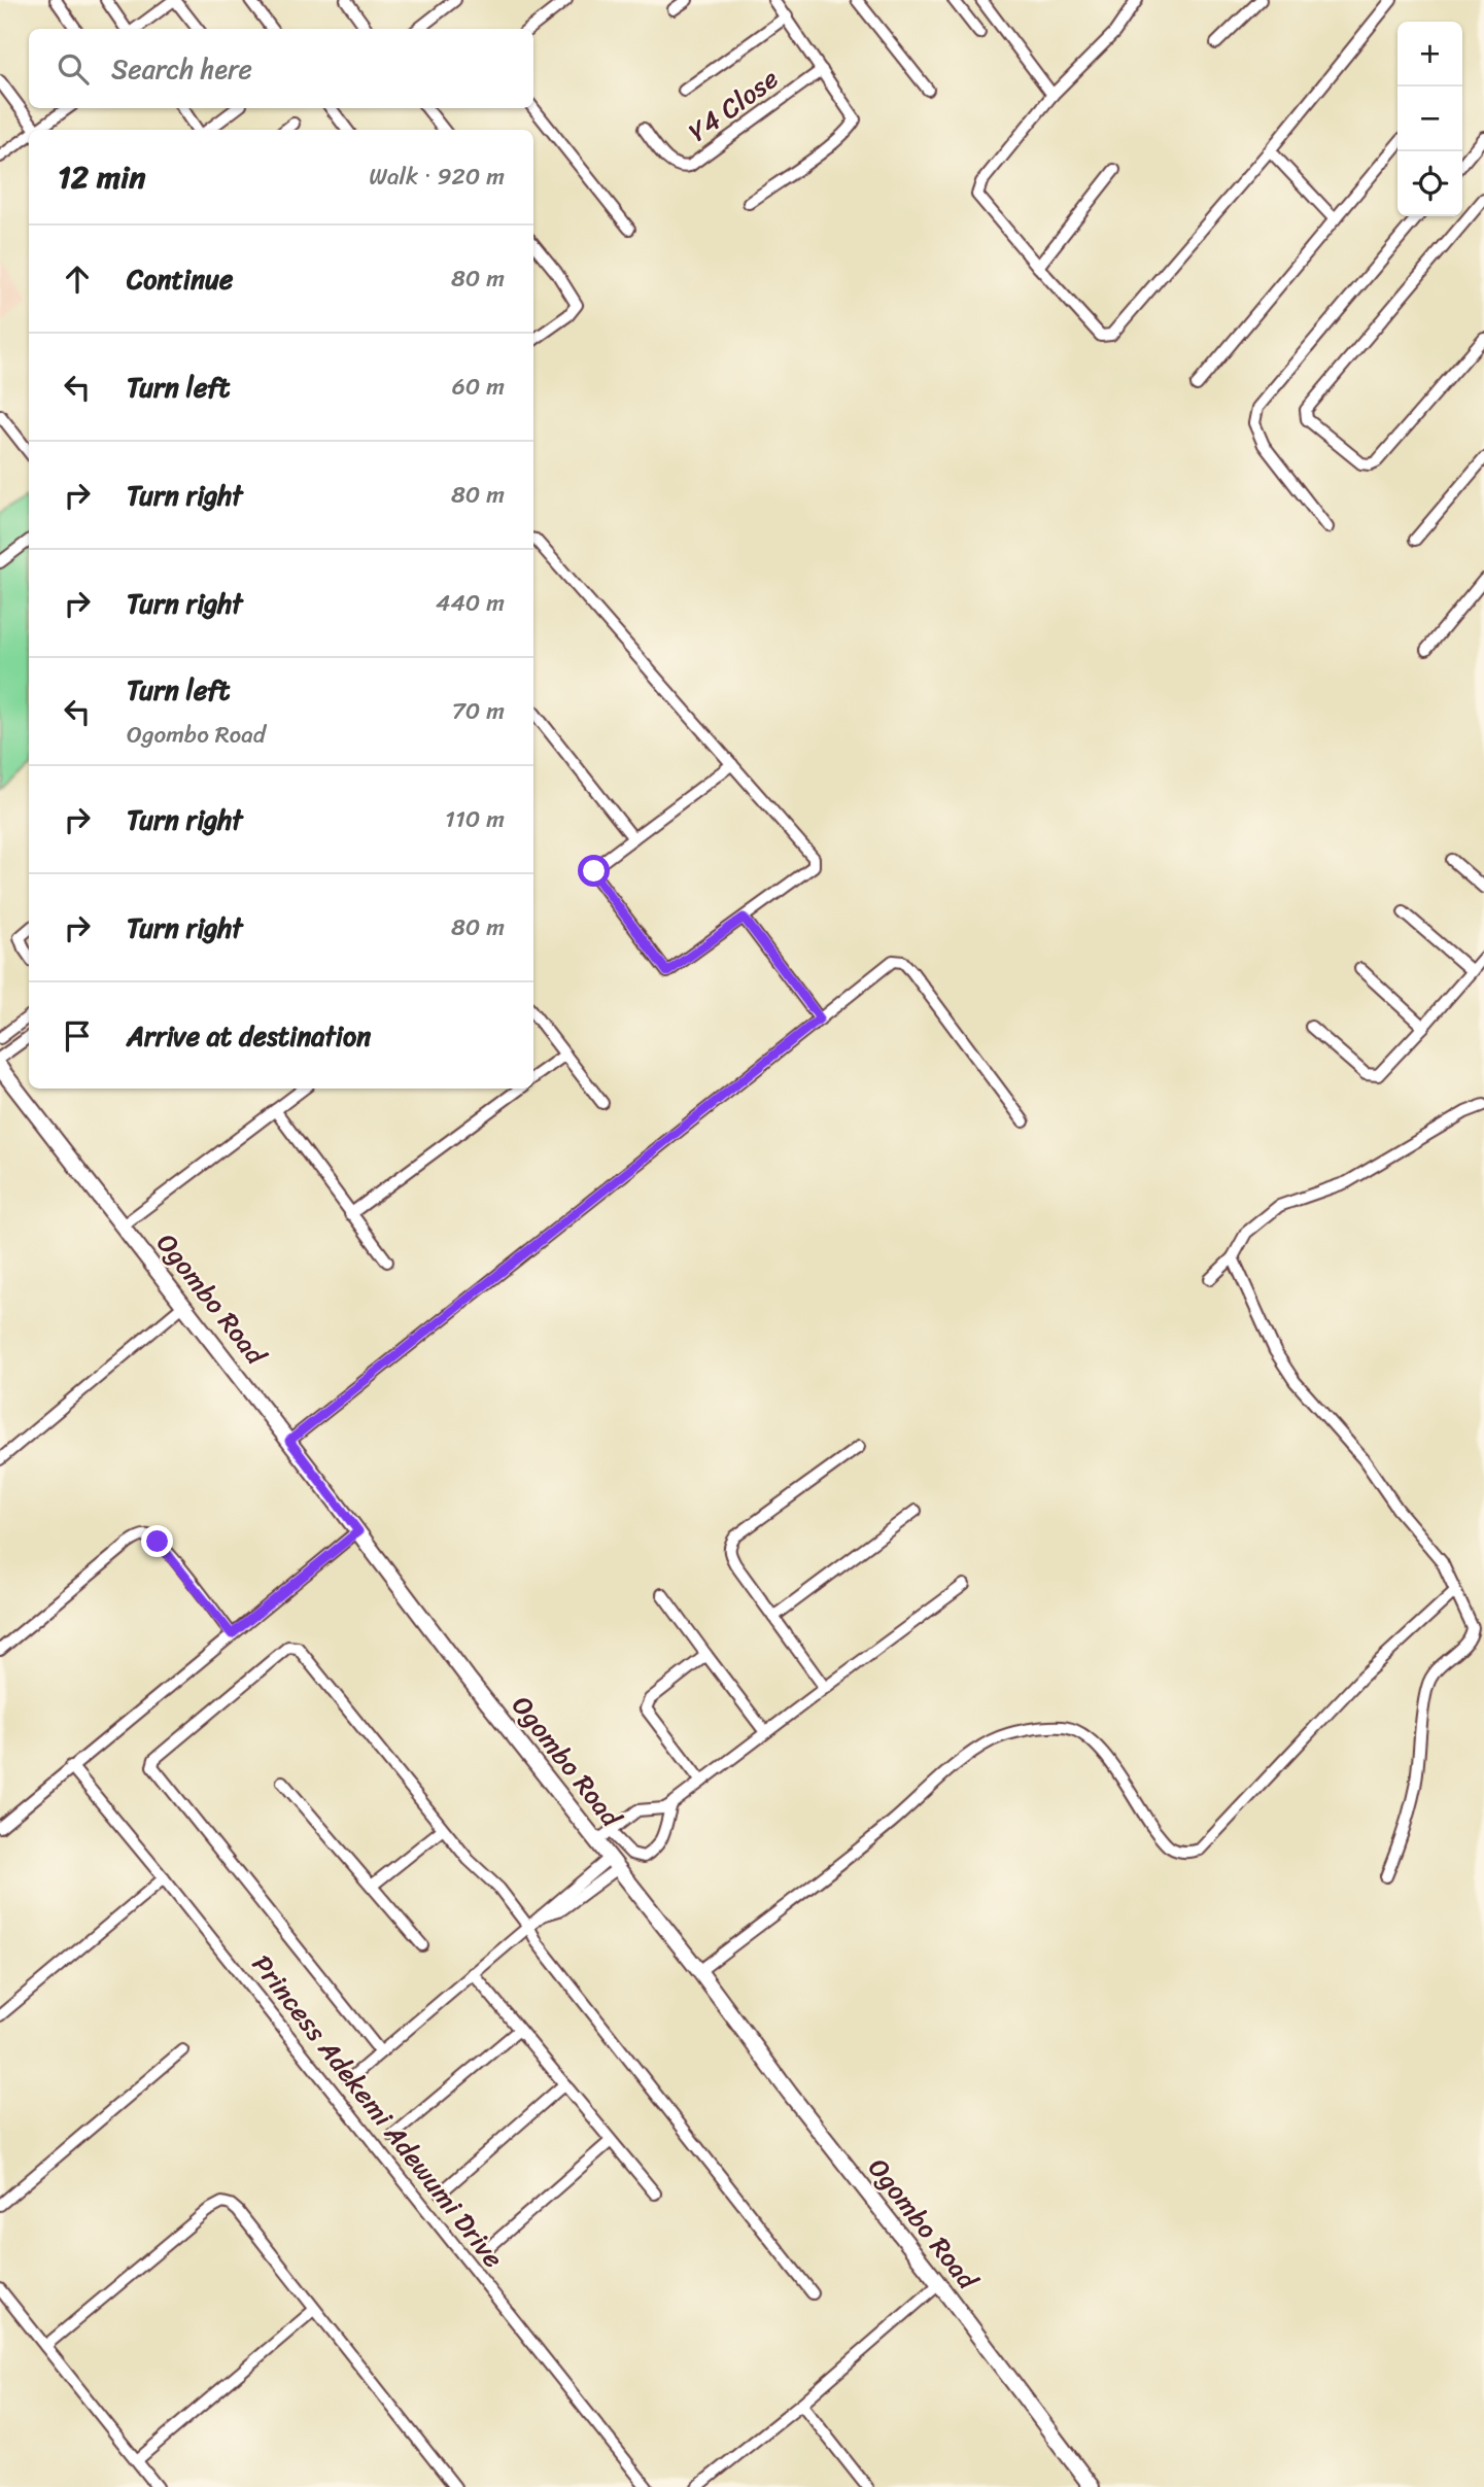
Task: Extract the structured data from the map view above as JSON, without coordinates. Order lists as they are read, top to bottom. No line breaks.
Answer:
{"streets":{"main road":["Ogombo Road"],"street":["Y4 Close","Princess Adekemi Adewumi Drive"]},"page":{"map_buttons":["+","−"],"search":"Search here","heading":["12 min","Walk · 920 m"],"list":[["Continue","80 m"],["Turn left","60 m"],["Turn right","80 m"],["Turn right","440 m"],["Turn left","Ogombo Road","70 m"],["Turn right","110 m"],["Turn right","80 m"],"Arrive at destination"]}}
